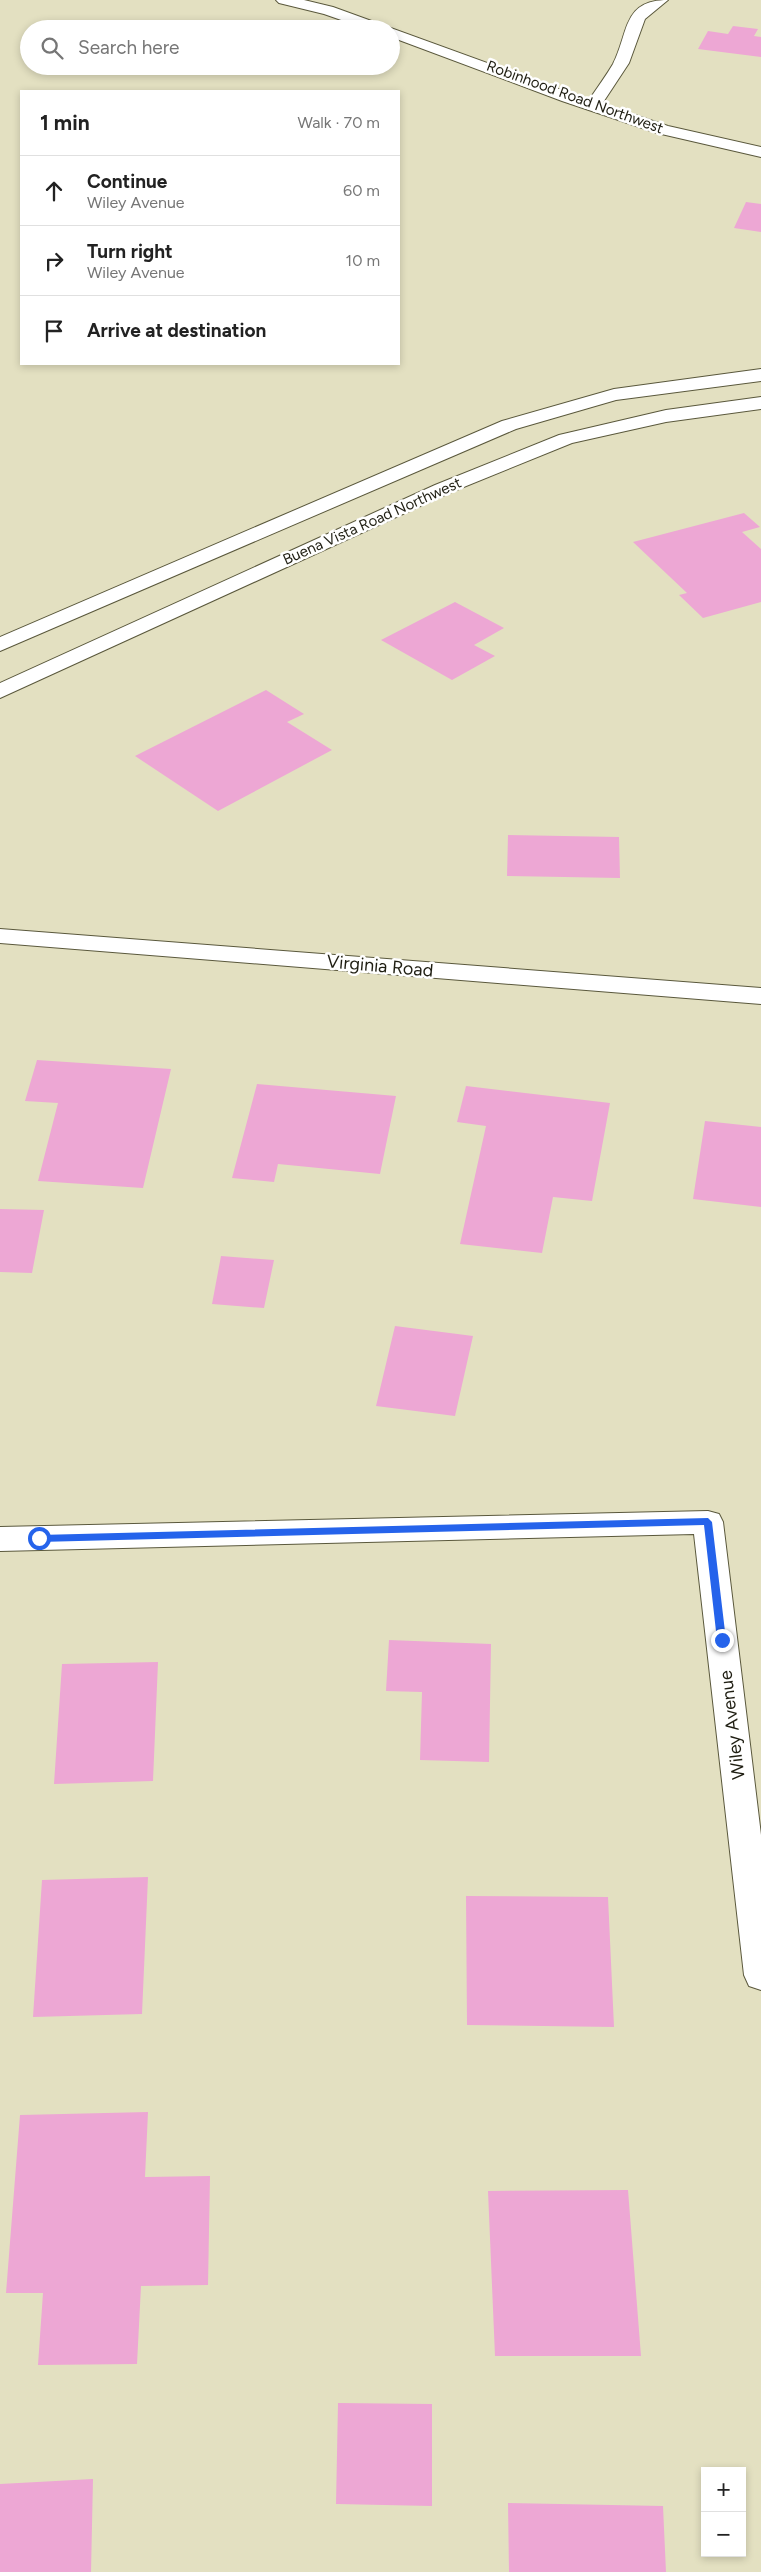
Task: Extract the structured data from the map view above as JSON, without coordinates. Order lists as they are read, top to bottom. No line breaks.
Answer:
{"streets":{"street":["Robinhood Road Northwest","Buena Vista Road Northwest","Virginia Road","Wiley Avenue"]},"page":{"search":"Search here","heading":["1 min","Walk · 70 m"],"list":[["Continue","Wiley Avenue","60 m"],["Turn right","Wiley Avenue","10 m"],"Arrive at destination"],"map_buttons":["+","−"]}}
